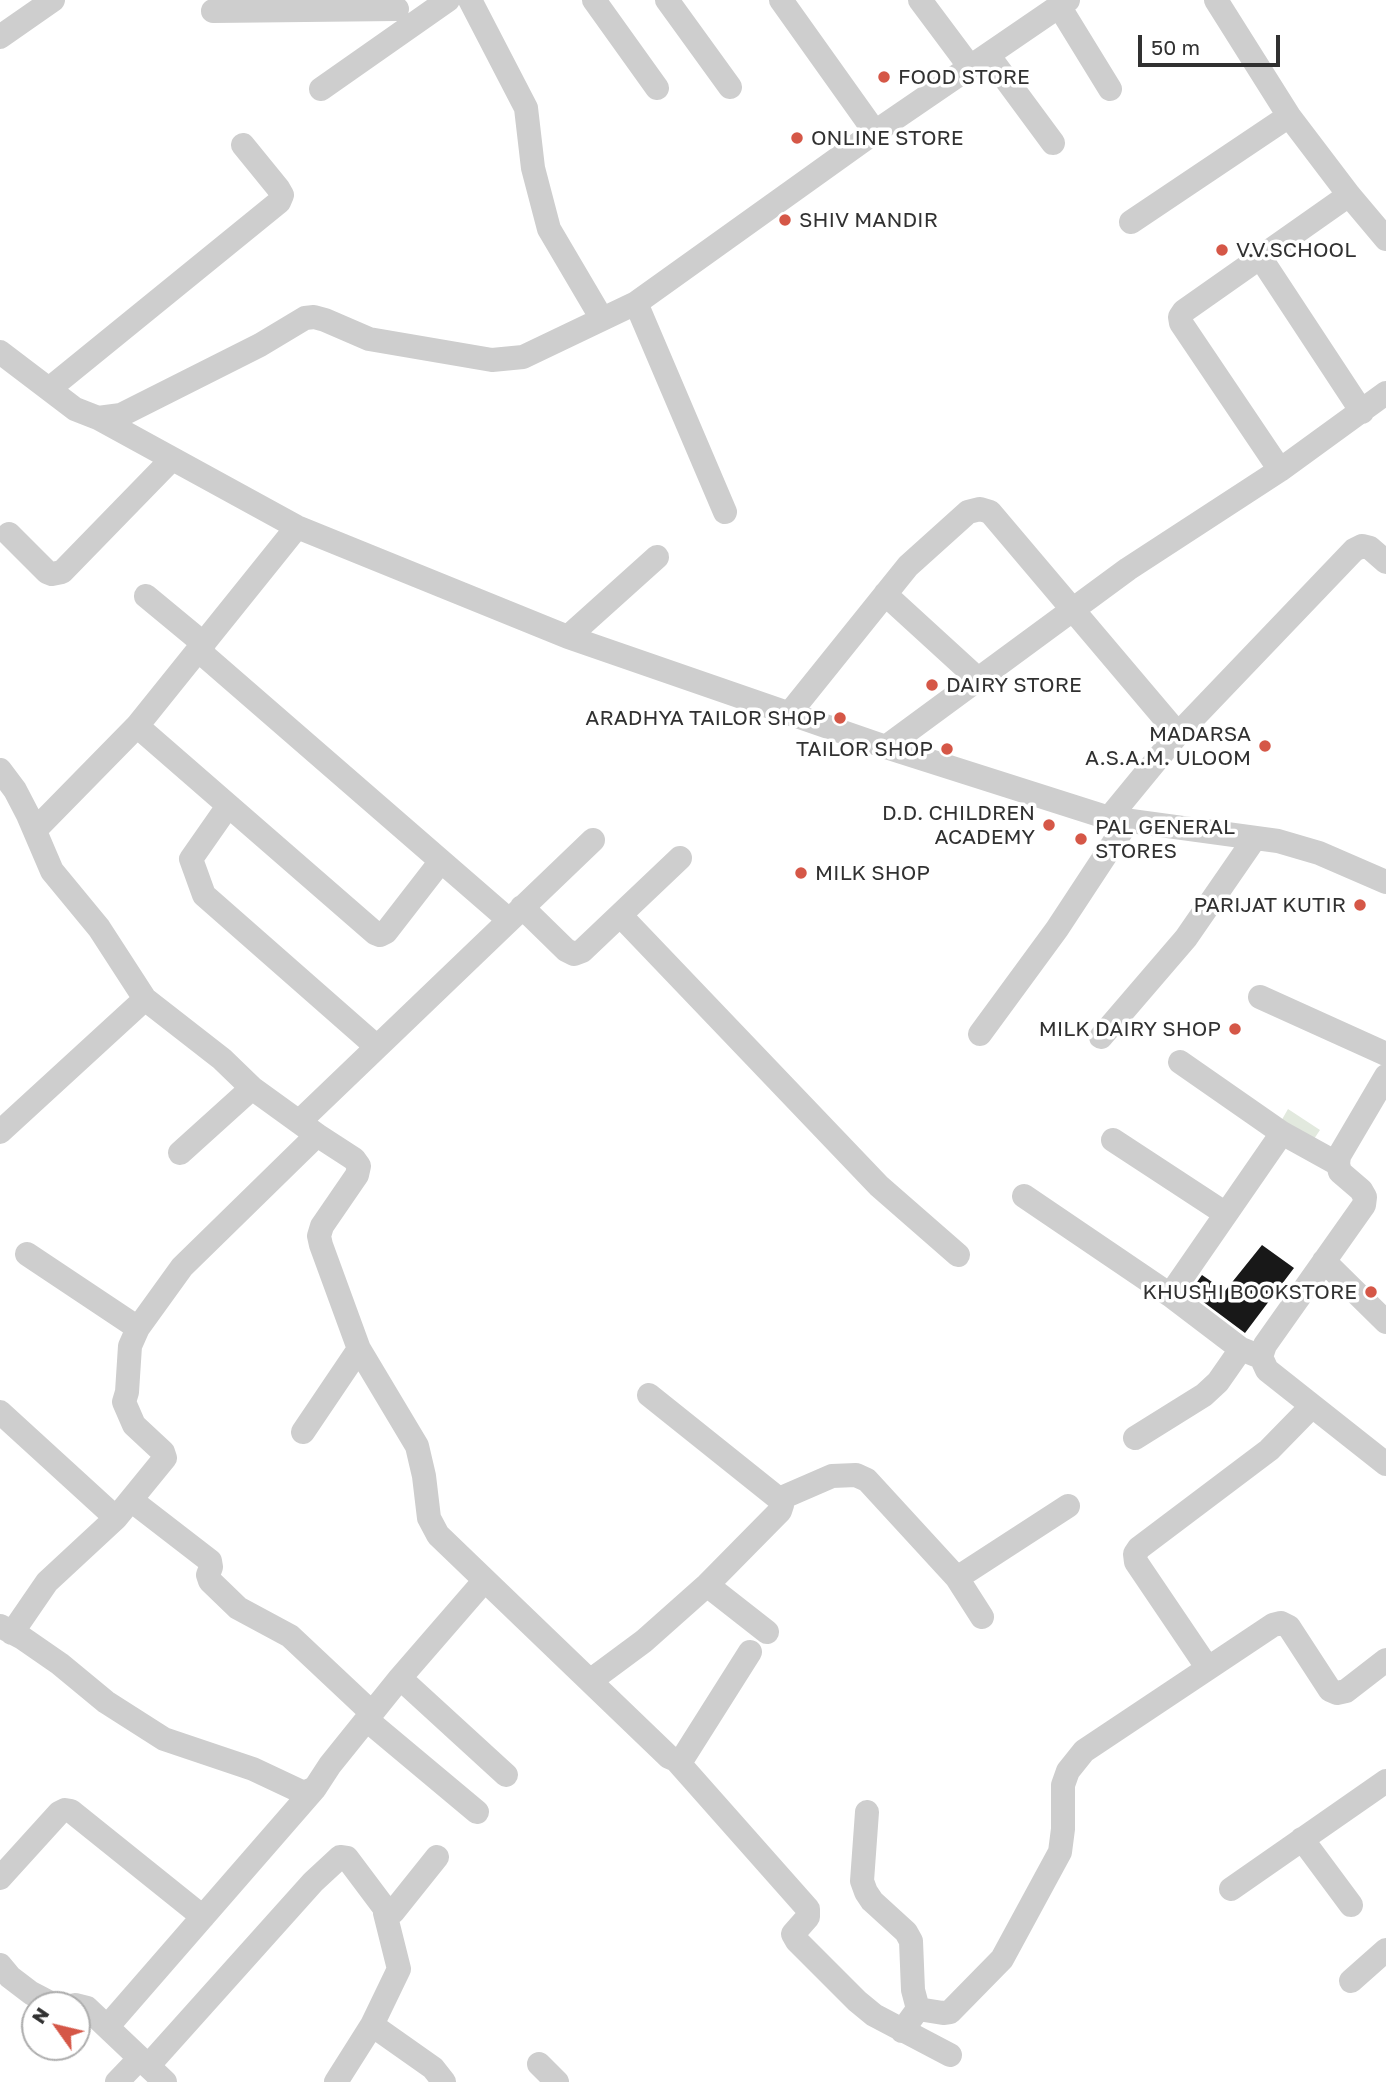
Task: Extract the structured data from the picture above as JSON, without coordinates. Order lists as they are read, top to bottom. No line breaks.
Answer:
{"places":["FOOD STORE","ONLINE STORE","SHIV MANDIR","V.V.SCHOOL","DAIRY STORE","ARADHYA TAILOR SHOP","MADARSA A.S.A.M. ULOOM","TAILOR SHOP","D.D. CHILDREN ACADEMY","PAL GENERAL STORES","MILK SHOP","PARIJAT KUTIR","MILK DAIRY SHOP","KHUSHI BOOKSTORE"],"scale_bar":"50 m","north":"top left"}
